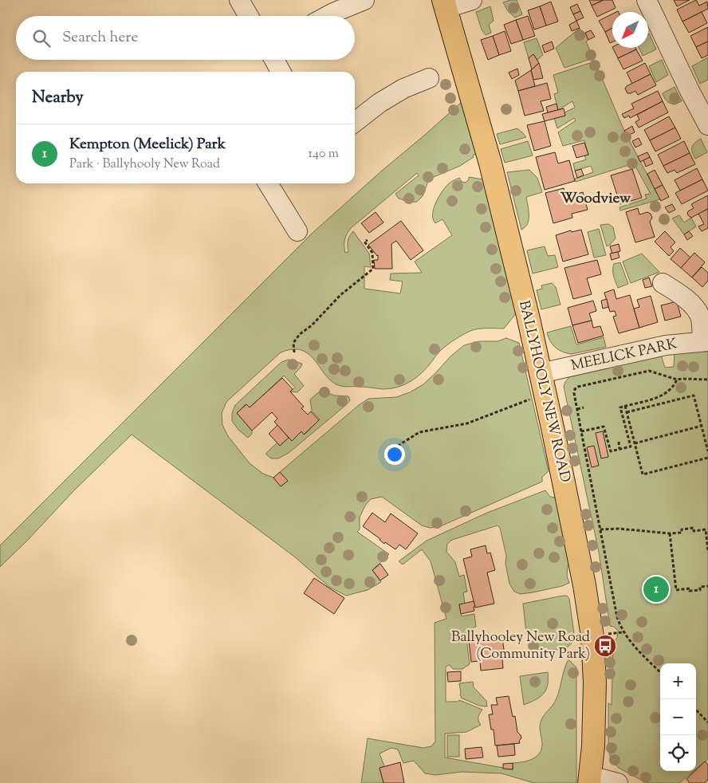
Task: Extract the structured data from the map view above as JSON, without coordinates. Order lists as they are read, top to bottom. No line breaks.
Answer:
{"streets":{"main road":["BALLYHOOLY NEW ROAD"],"street":["MEELICK PARK"]},"crossings":[["MEELICK PARK","BALLYHOOLY NEW ROAD"]],"districts":["Woodview"],"places":{"bus stop":["Ballyhooley New Road (Community Park)"]},"north":"bottom left","page":{"search":"Search here","heading":"Nearby","list":[{"mark":"1","name":"Kempton (Meelick) Park","note":"Park · Ballyhooly New Road","value":"140 m"}],"pins":"1","map_buttons":["+","−"]}}
